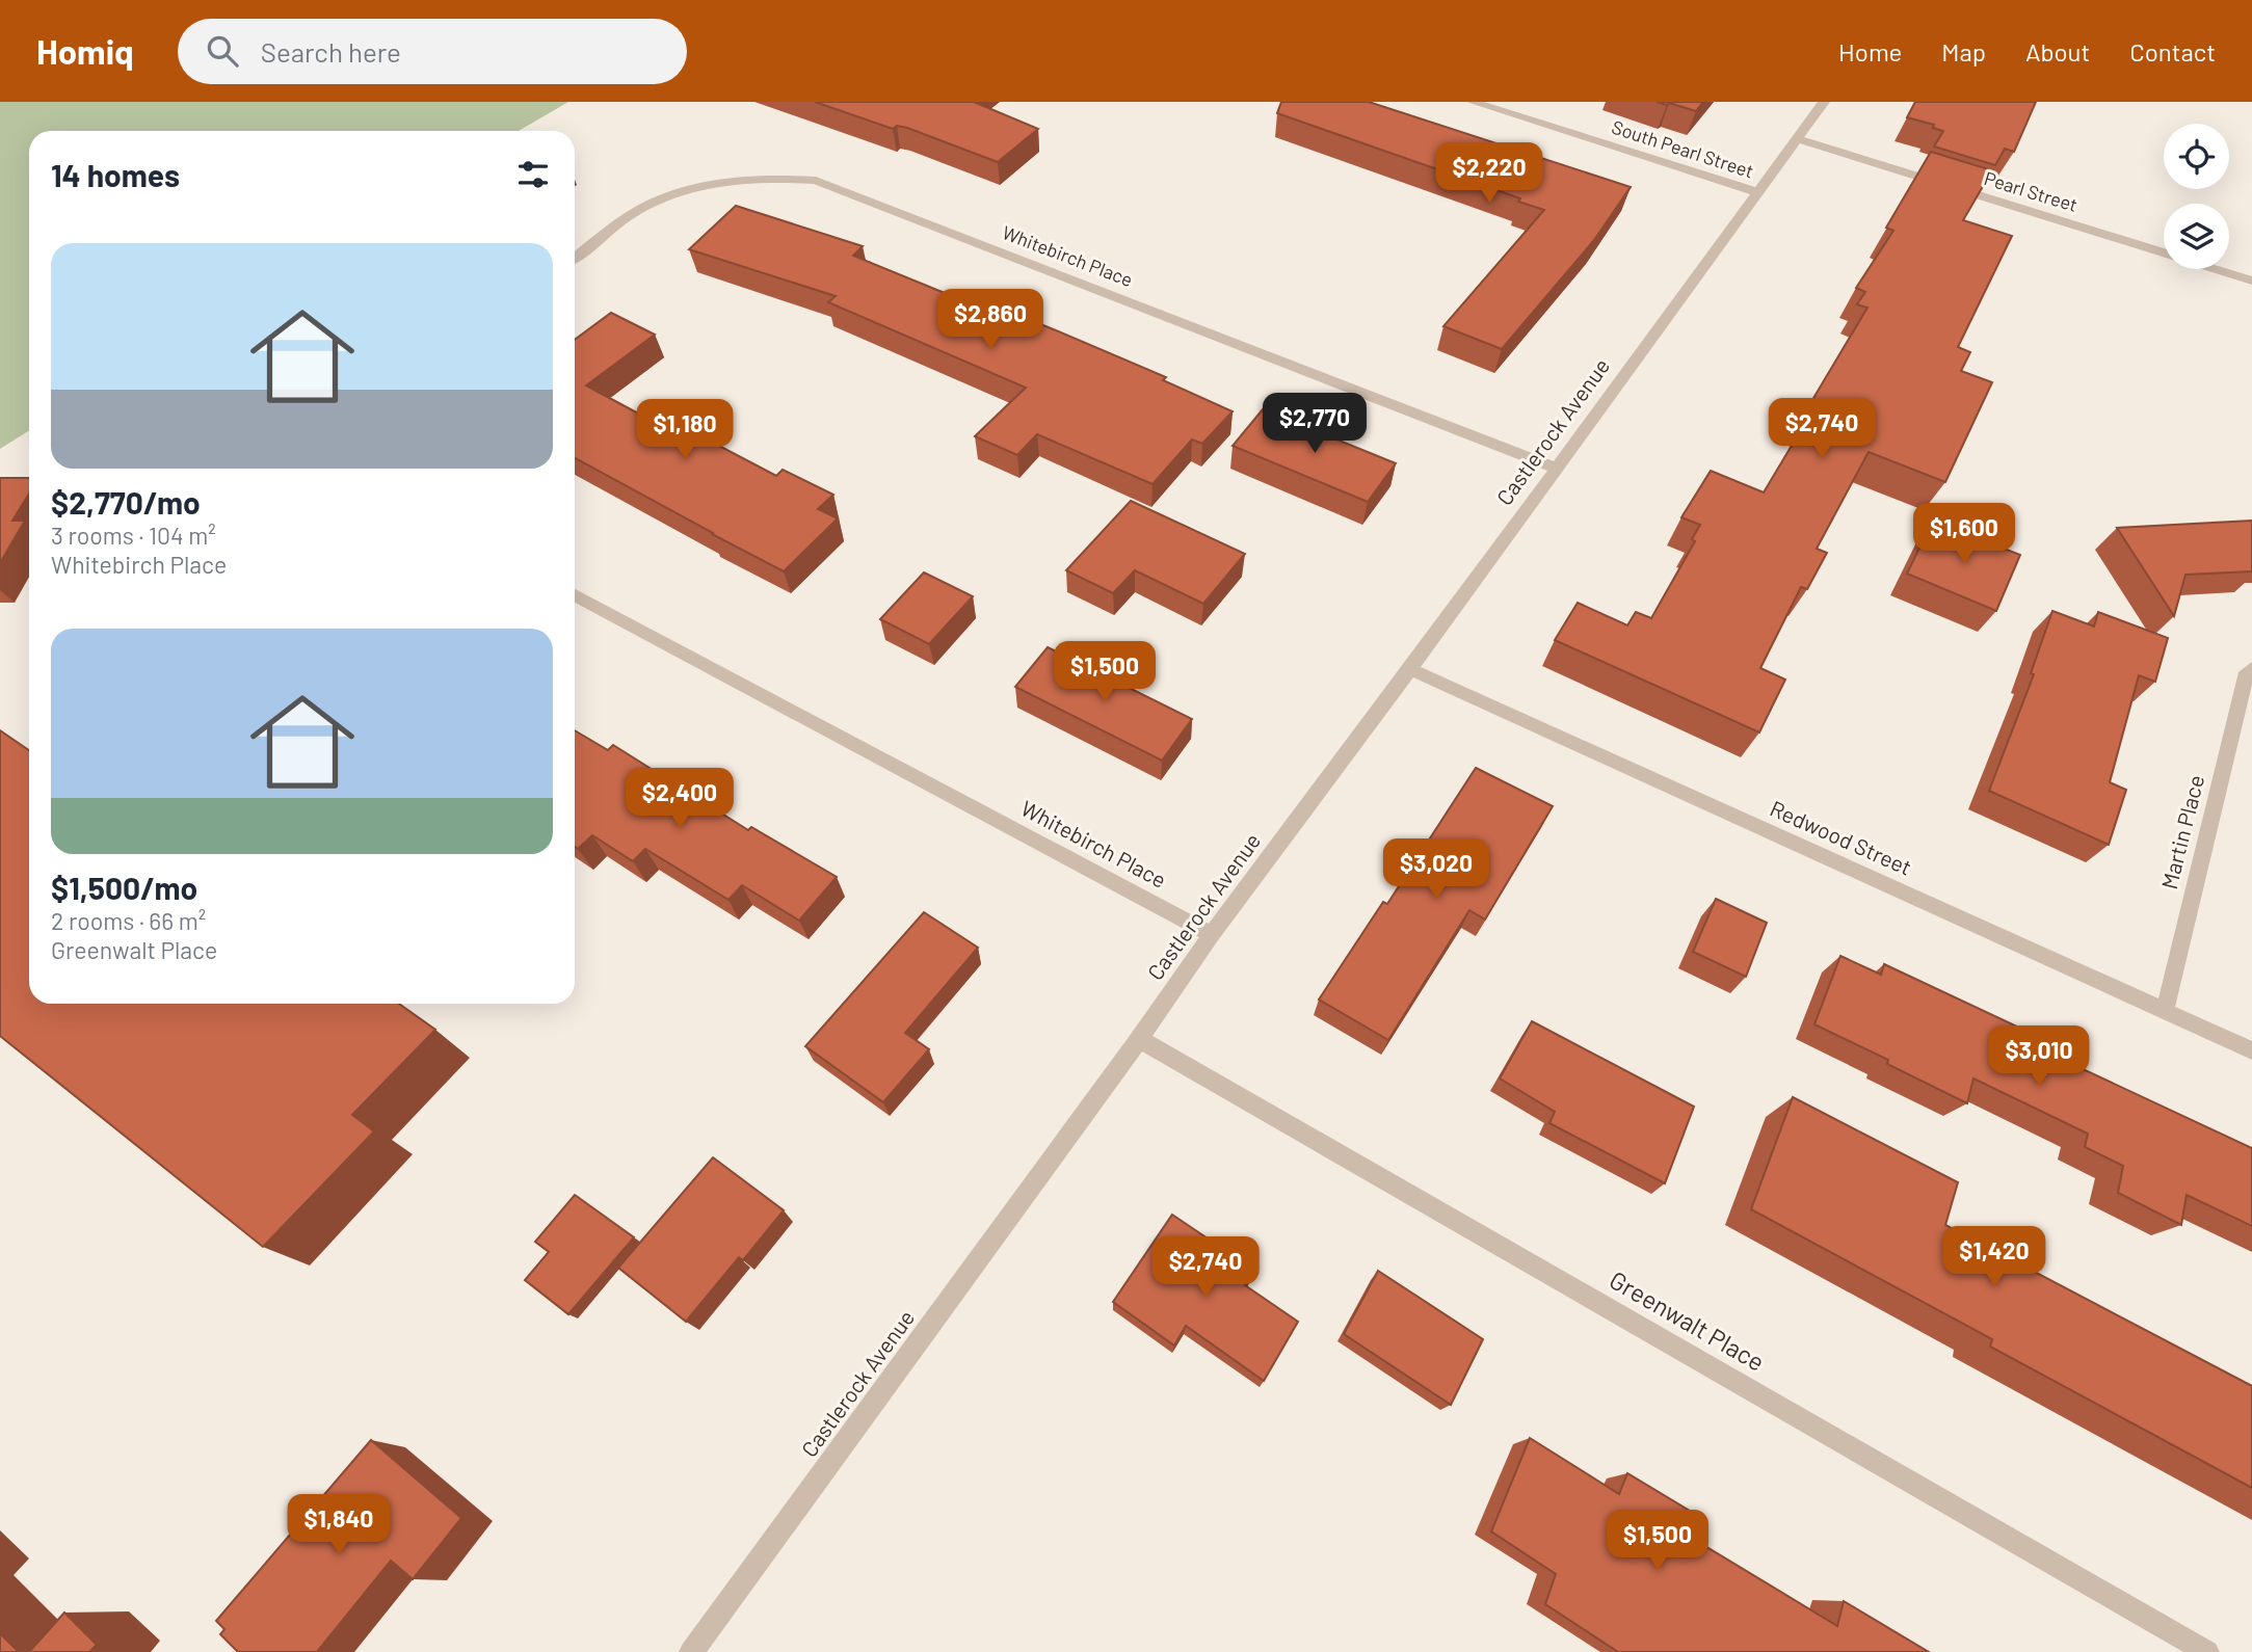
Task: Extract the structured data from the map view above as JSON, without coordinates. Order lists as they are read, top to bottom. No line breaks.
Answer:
{"streets":{"street":["South Pearl Street","Pearl Street","Whitebirch Place","Castlerock Avenue","Martin Place","Redwood Street","Greenwalt Place"]},"crossings":[["South Pearl Street","Castlerock Avenue"],["Pearl Street","Castlerock Avenue"],["Whitebirch Place","Castlerock Avenue"],["Castlerock Avenue","Redwood Street"],["Castlerock Avenue","Greenwalt Place"],["Martin Place","Redwood Street"]],"page":{"header":"Homiq","search":"Search here","nav":["Home","Map","About","Contact"],"heading":"14 homes","price":["$2,220","$2,860","$2,770","$2,740","$1,180","$1,600","$1,500","$2,400","$3,020","$3,010","$1,420","$2,740","$1,840","$1,500"],"list":[{"name":"$2,770/mo","note":"3 rooms · 104 m² · Whitebirch Place"},{"name":"$1,500/mo","note":"2 rooms · 66 m² · Greenwalt Place"}]}}
